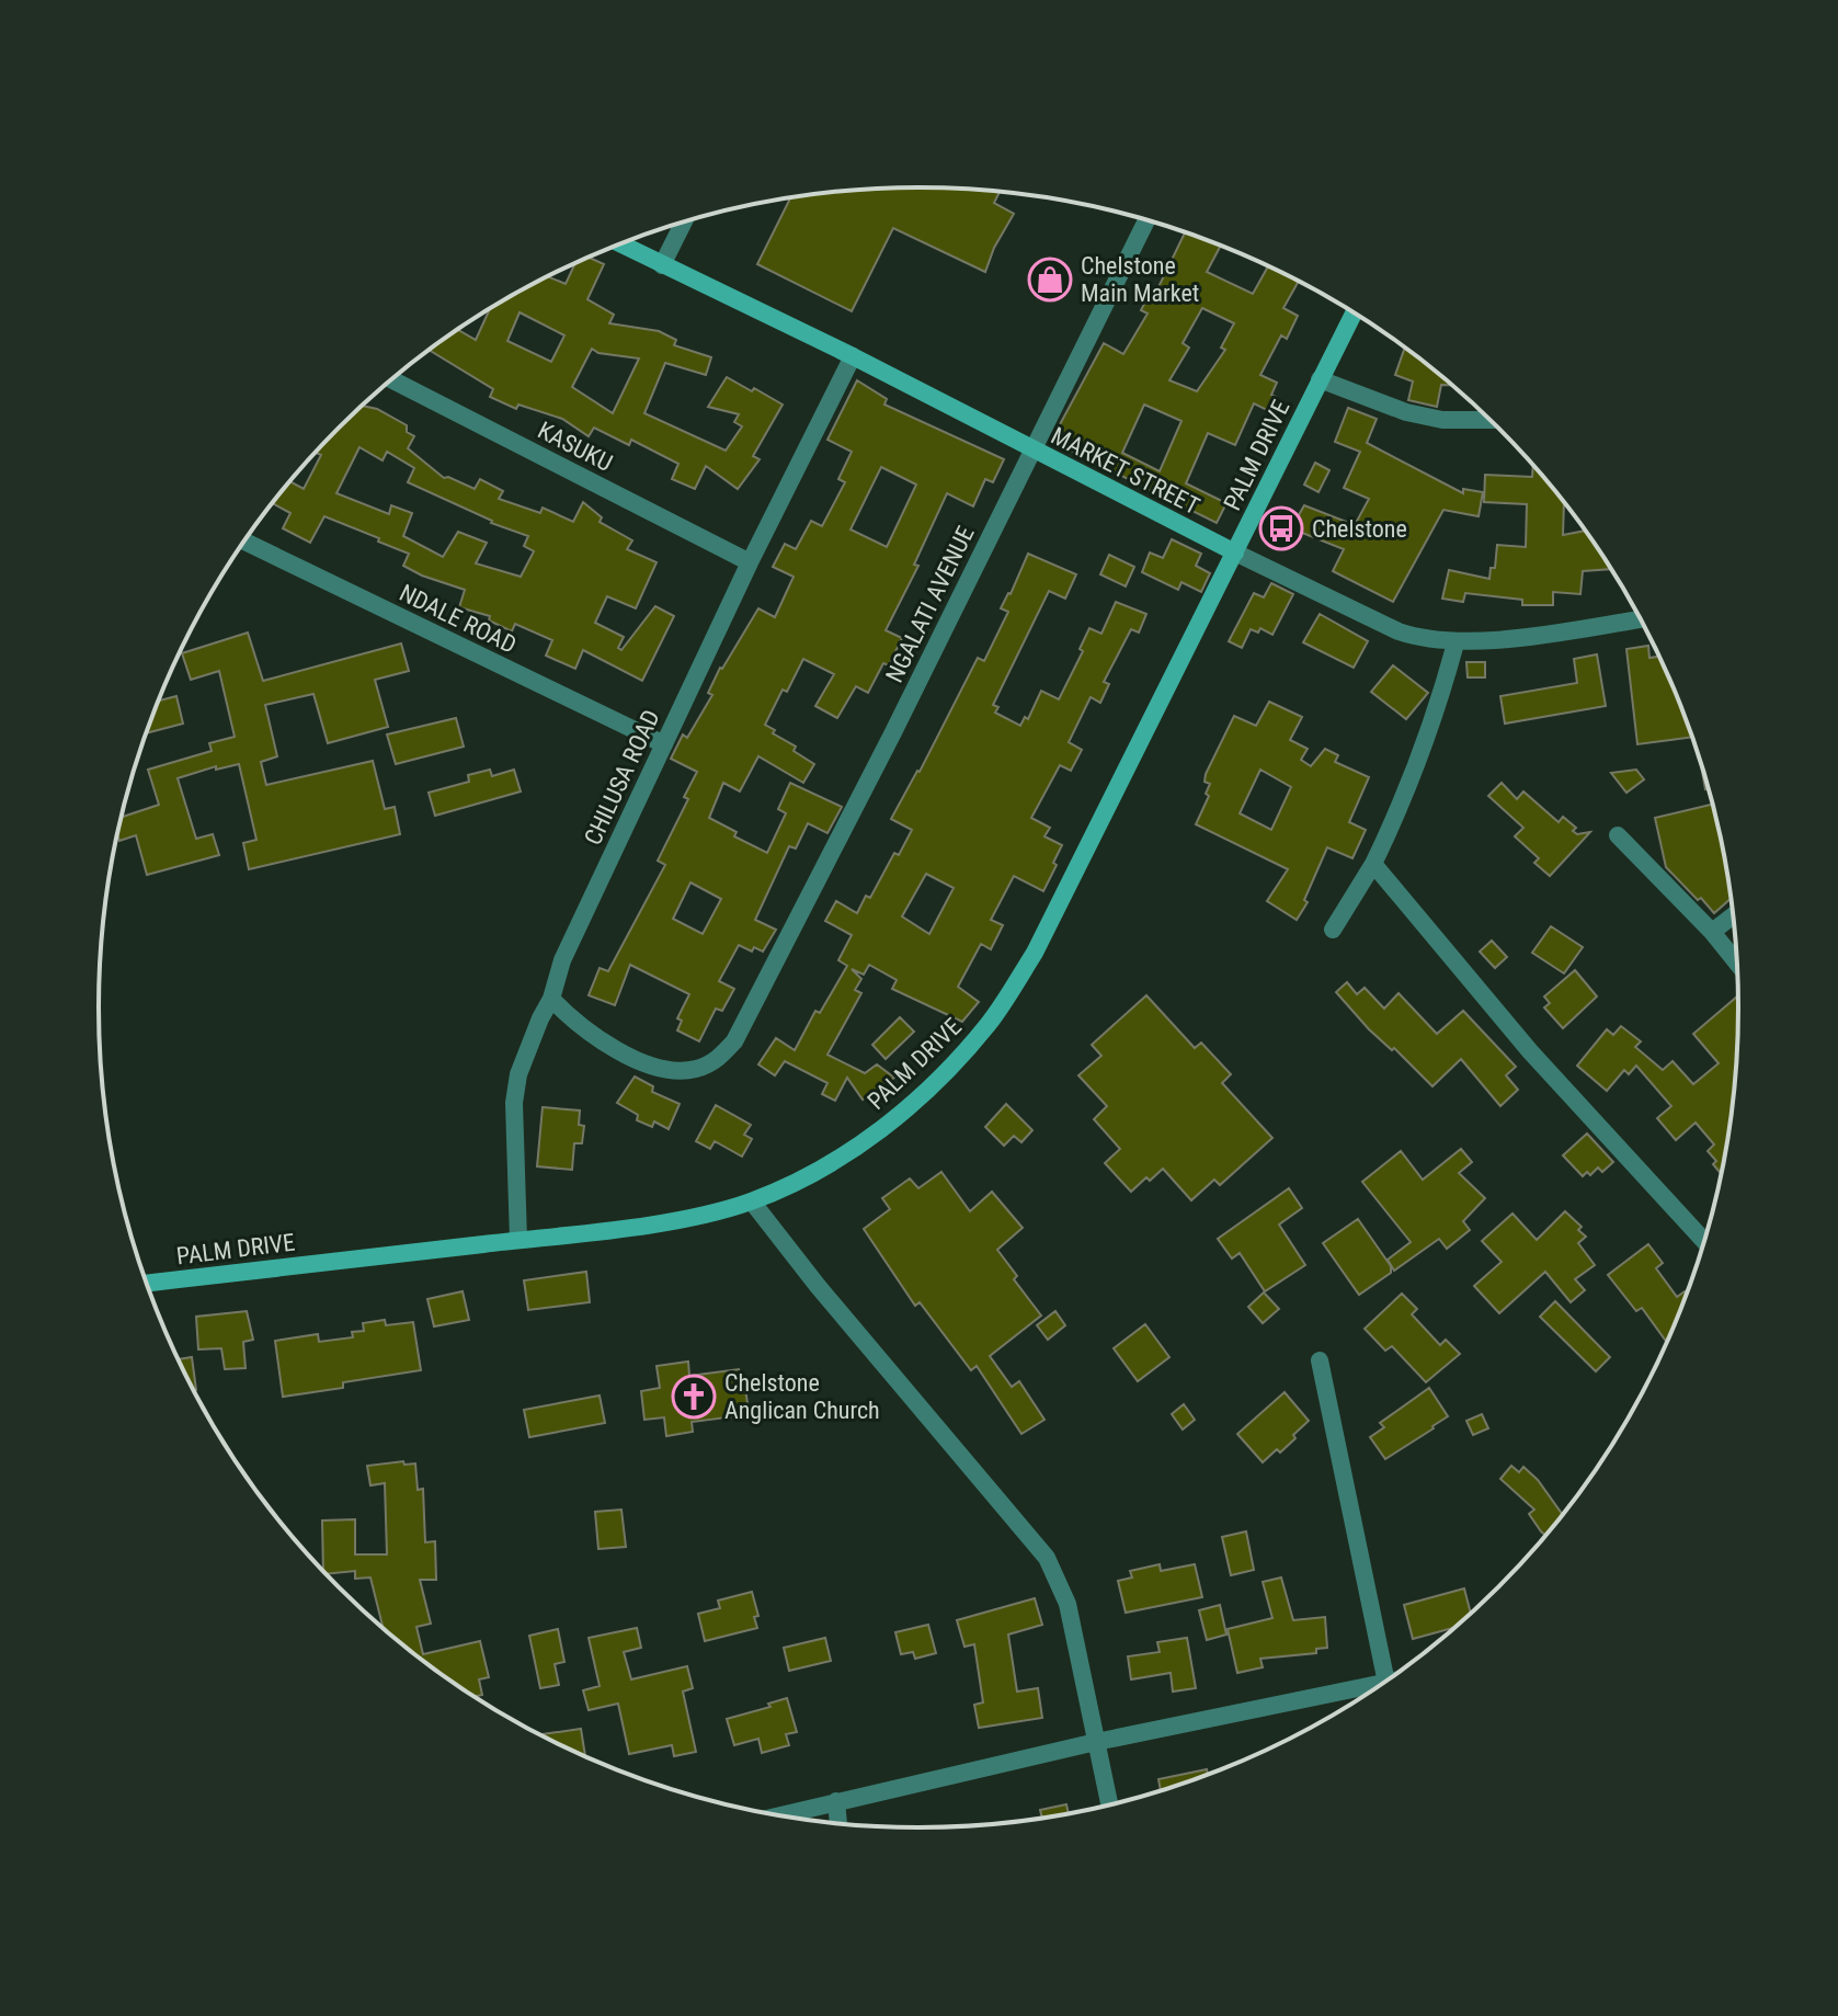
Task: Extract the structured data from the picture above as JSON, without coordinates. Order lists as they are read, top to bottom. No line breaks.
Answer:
{"streets":{"street":["KASUKU","PALM DRIVE","MARKET STREET","NGALATI AVENUE","NDALE ROAD","CHILUSA ROAD"]},"crossings":[["KASUKU","CHILUSA ROAD"],["PALM DRIVE","MARKET STREET"],["PALM DRIVE","CHILUSA ROAD"],["MARKET STREET","NGALATI AVENUE"],["MARKET STREET","CHILUSA ROAD"],["NGALATI AVENUE","CHILUSA ROAD"],["NDALE ROAD","CHILUSA ROAD"]],"places":{"shop":["Chelstone Main Market"],"bus stop":["Chelstone"],"church":["Chelstone Anglican Church"]}}
